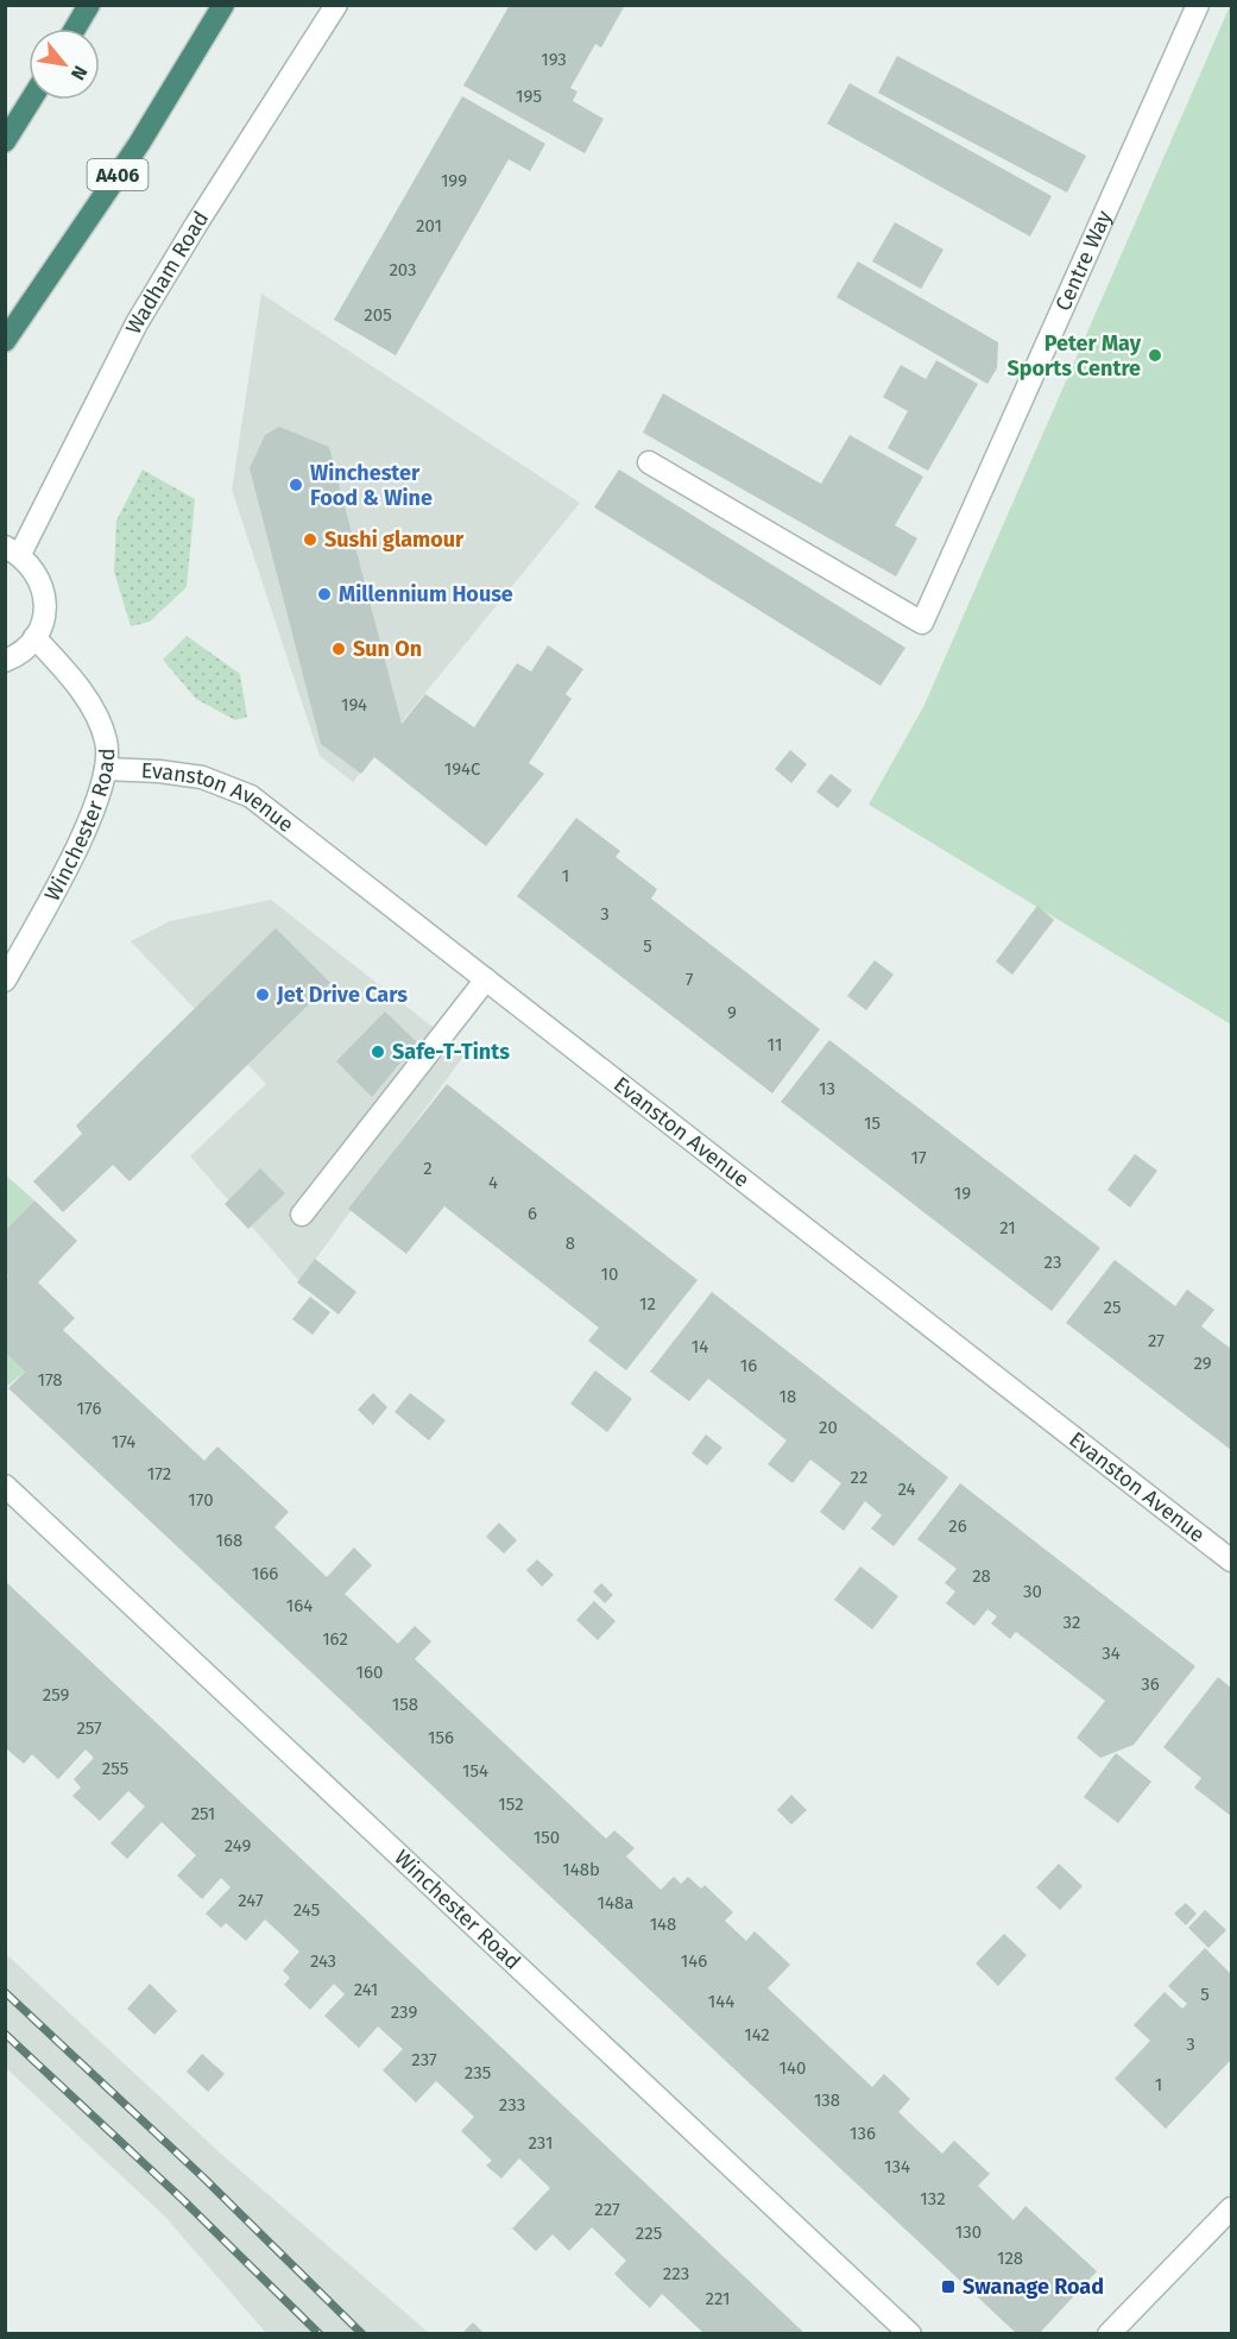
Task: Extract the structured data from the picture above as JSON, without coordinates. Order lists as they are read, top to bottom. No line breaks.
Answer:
{"streets":{"highway":["A406"],"street":["Centre Way","Wadham Road","Evanston Avenue","Winchester Road"]},"crossings":[["Evanston Avenue","Winchester Road"]],"places":{"other":["Peter May Sports Centre","Winchester Food & Wine","Sushi glamour","Millennium House","Sun On","Jet Drive Cars","Safe-T-Tints"],"transit":["Swanage Road"]},"house_numbers":["193","195","199","201","203","205","194","194C","1","3","5","7","9","11","13","15","17","2","4","19","6","21","8","23","10","12","25","27","14","29","16","178","18","176","20","174","172","22","24","170","26","168","166","28","30","164","32","162","34","160","36","259","158","257","156","255","154","152","251","150","249","148b","247","148a","245","148","243","146","241","5","144","239","142","3","237","140","235","1","138","233","136","231","134","132","227","130","225","128","223","221"],"north":"bottom right"}
